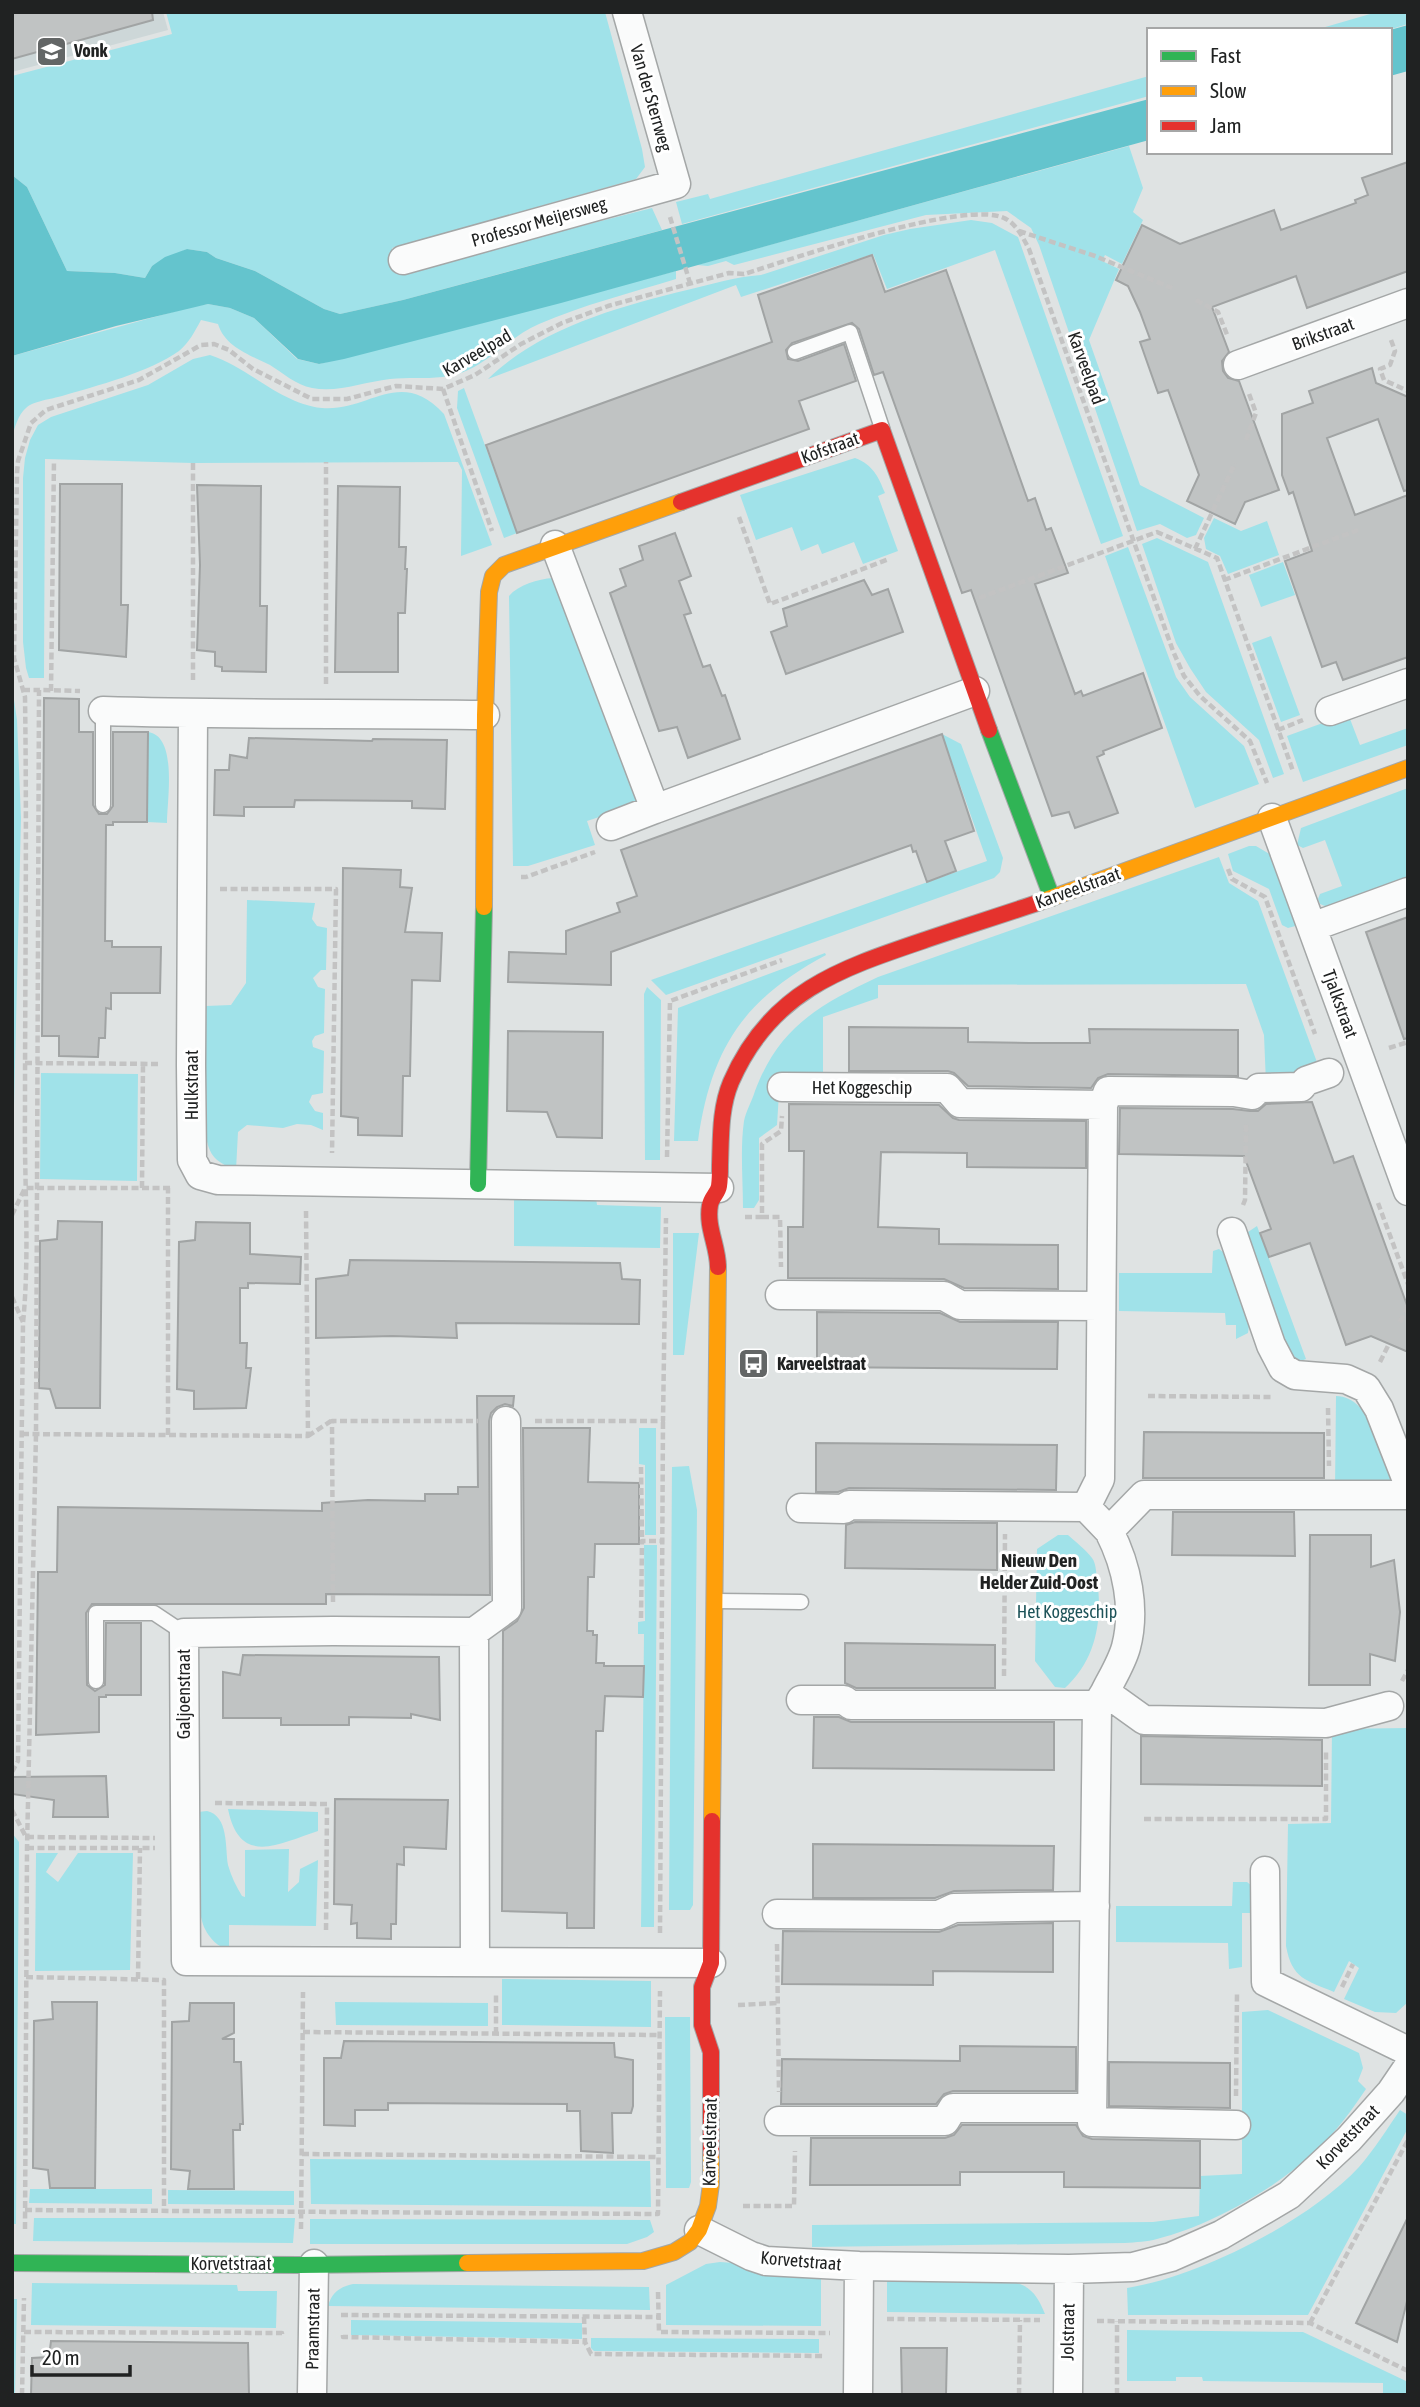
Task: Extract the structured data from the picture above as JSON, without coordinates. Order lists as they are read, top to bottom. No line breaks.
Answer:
{"streets":{"street":["Van der Sterrweg","Professor Meijersweg","Brikstraat","Kofstraat","Karveelstraat","Tjalkstraat","Hulkstraat","Het Koggeschip","Galjoenstraat","Korvetstraat","Praamstraat","Jolstraat"],"path":["Karveelpad"]},"crossings":[["Van der Sterrweg","Professor Meijersweg"],["Karveelpad","Karveelstraat"],["Karveelpad","Tjalkstraat"],["Kofstraat","Karveelstraat"],["Karveelstraat","Tjalkstraat"],["Karveelstraat","Galjoenstraat"],["Karveelstraat","Korvetstraat"],["Korvetstraat","Praamstraat"],["Korvetstraat","Jolstraat"]],"districts":["Nieuw Den Helder Zuid-Oost"],"parks":["Het Koggeschip"],"places":{"school or university":["Vonk"],"bus stop":["Karveelstraat"]},"legend":["Fast","Slow","Jam"],"scale_bar":"20 m"}
